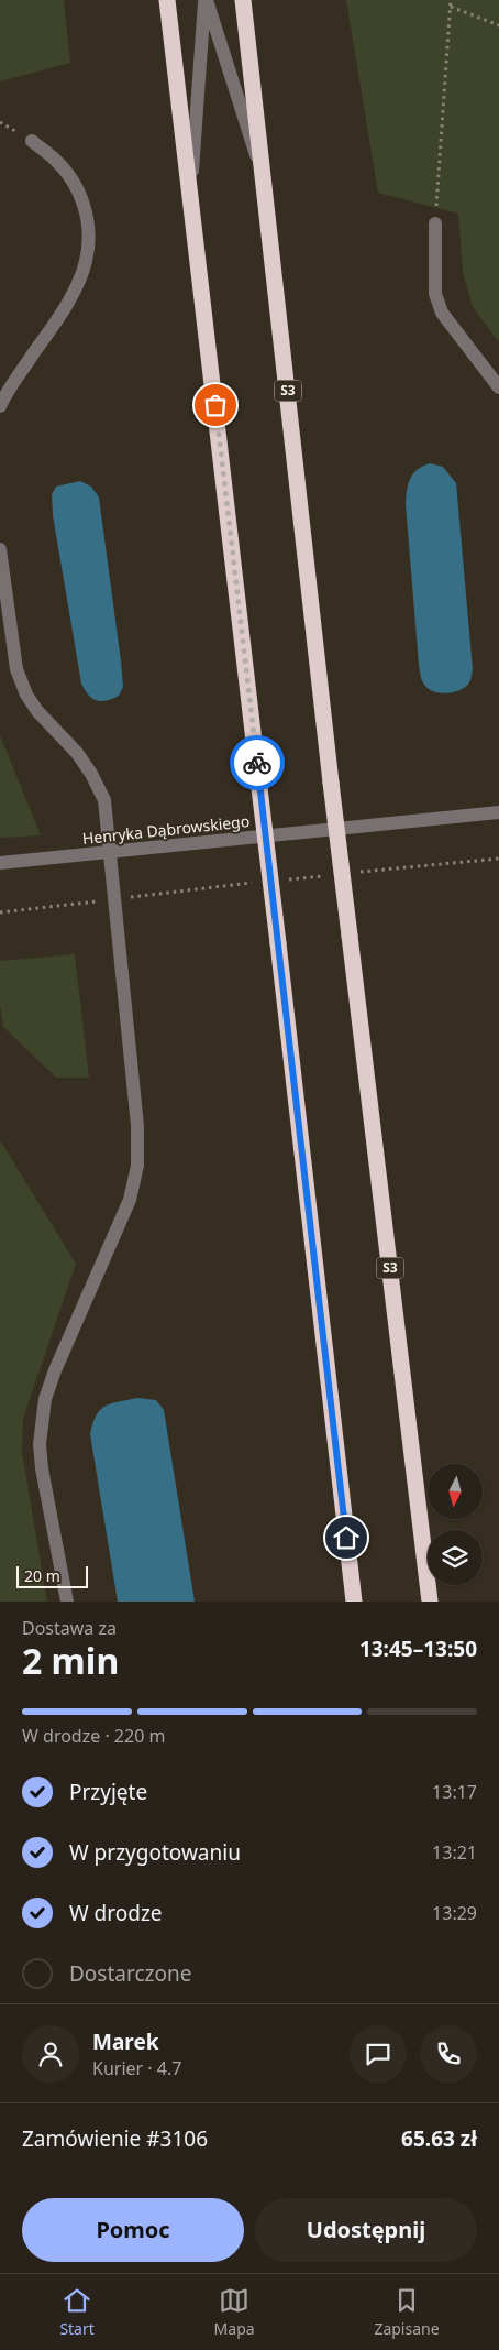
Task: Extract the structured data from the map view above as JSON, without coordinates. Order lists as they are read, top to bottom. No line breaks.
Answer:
{"streets":{"highway":["S3"],"street":["Henryka Dąbrowskiego"]},"scale_bar":"20 m","north":"bottom","page":{"scale":"20 m","heading":["2 min","Dostawa za","13:45–13:50"],"panel":["Marek","Kurier · 4.7","Zamówienie #3106","65.63 zł"],"bar":"W drodze · 220 m","list":[["Przyjęte","13:17"],["W przygotowaniu","13:21"],["W drodze","13:29"],"Dostarczone"],"buttons":["Pomoc","Udostępnij"],"tabs":["Start","Mapa","Zapisane"]}}
